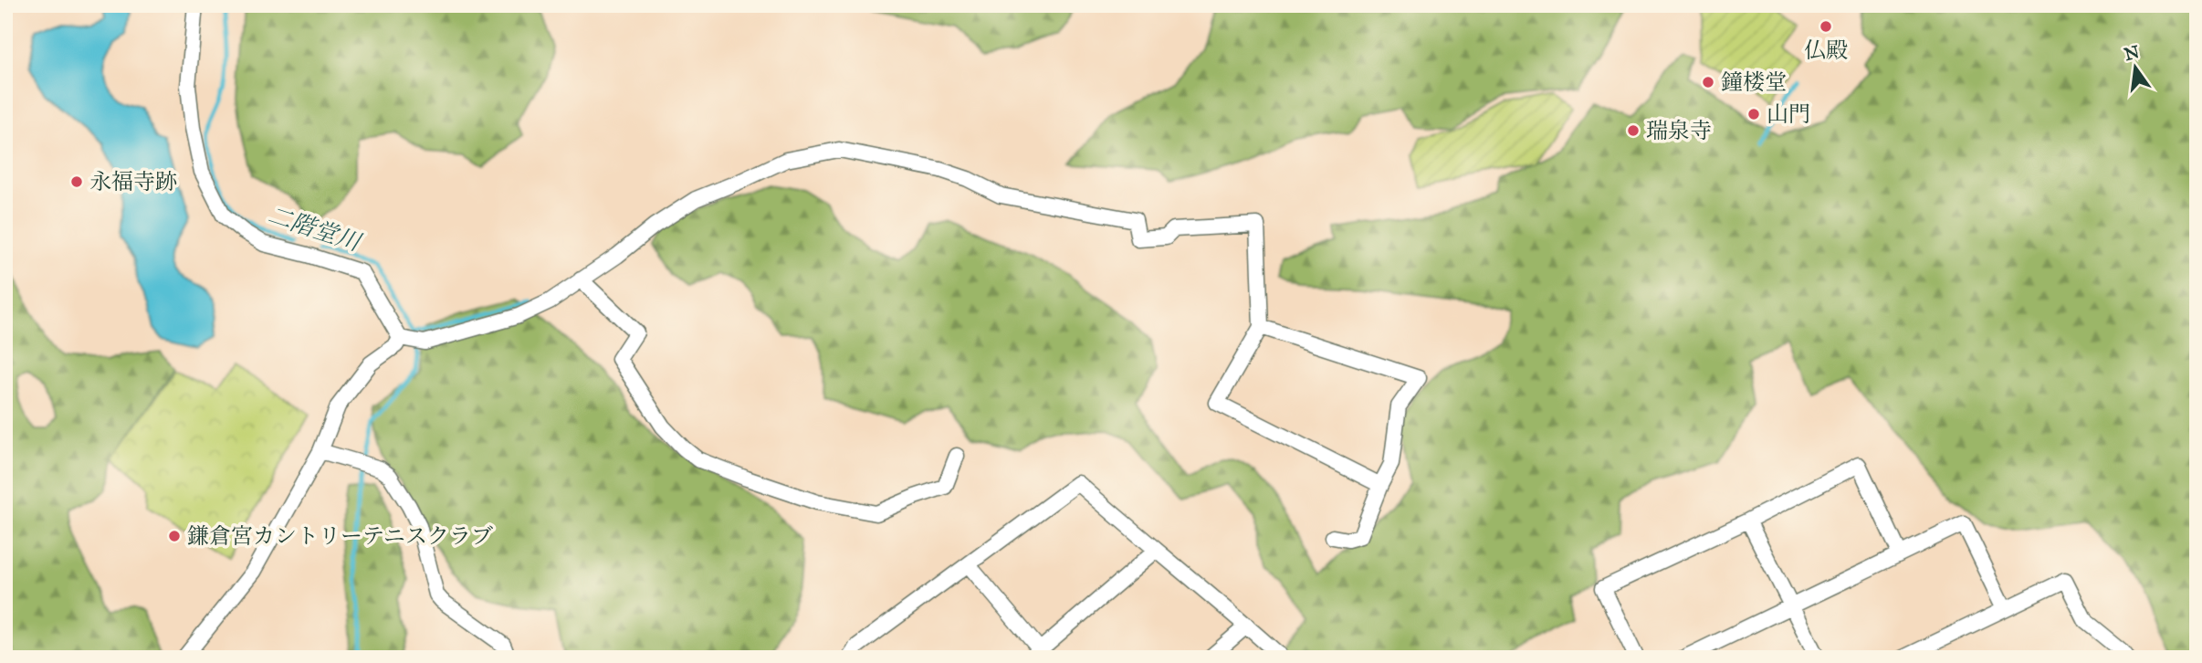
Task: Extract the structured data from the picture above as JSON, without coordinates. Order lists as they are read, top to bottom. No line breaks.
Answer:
{"water":["二階堂川"],"places":["仏殿","鐘楼堂","山門","瑞泉寺","永福寺跡","鎌倉宮カントリーテニスクラブ"],"north":"top"}
